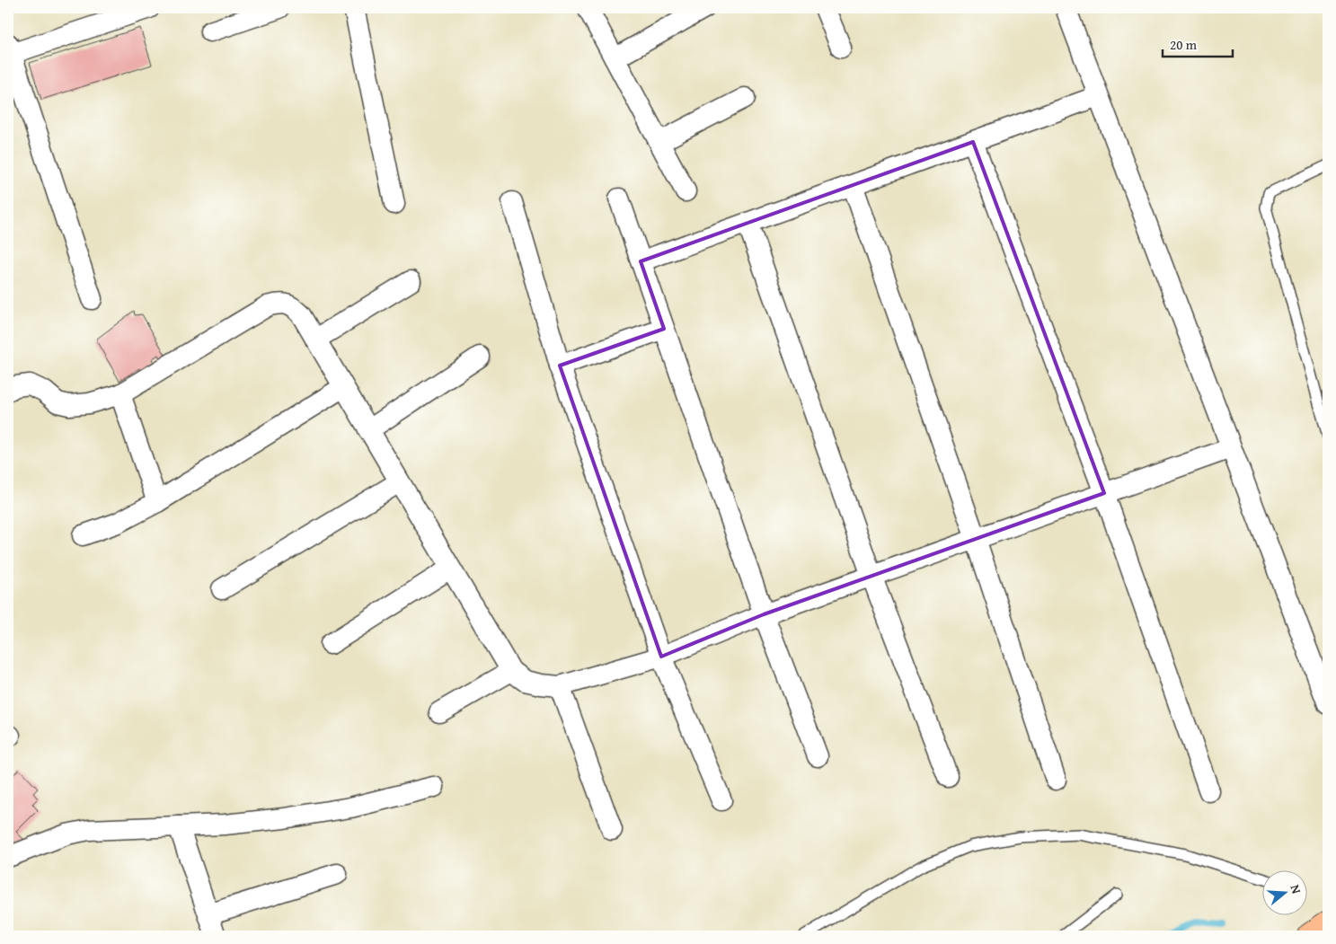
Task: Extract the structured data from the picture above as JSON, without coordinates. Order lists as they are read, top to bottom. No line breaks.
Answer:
{"scale_bar":"20 m","north":"right"}
